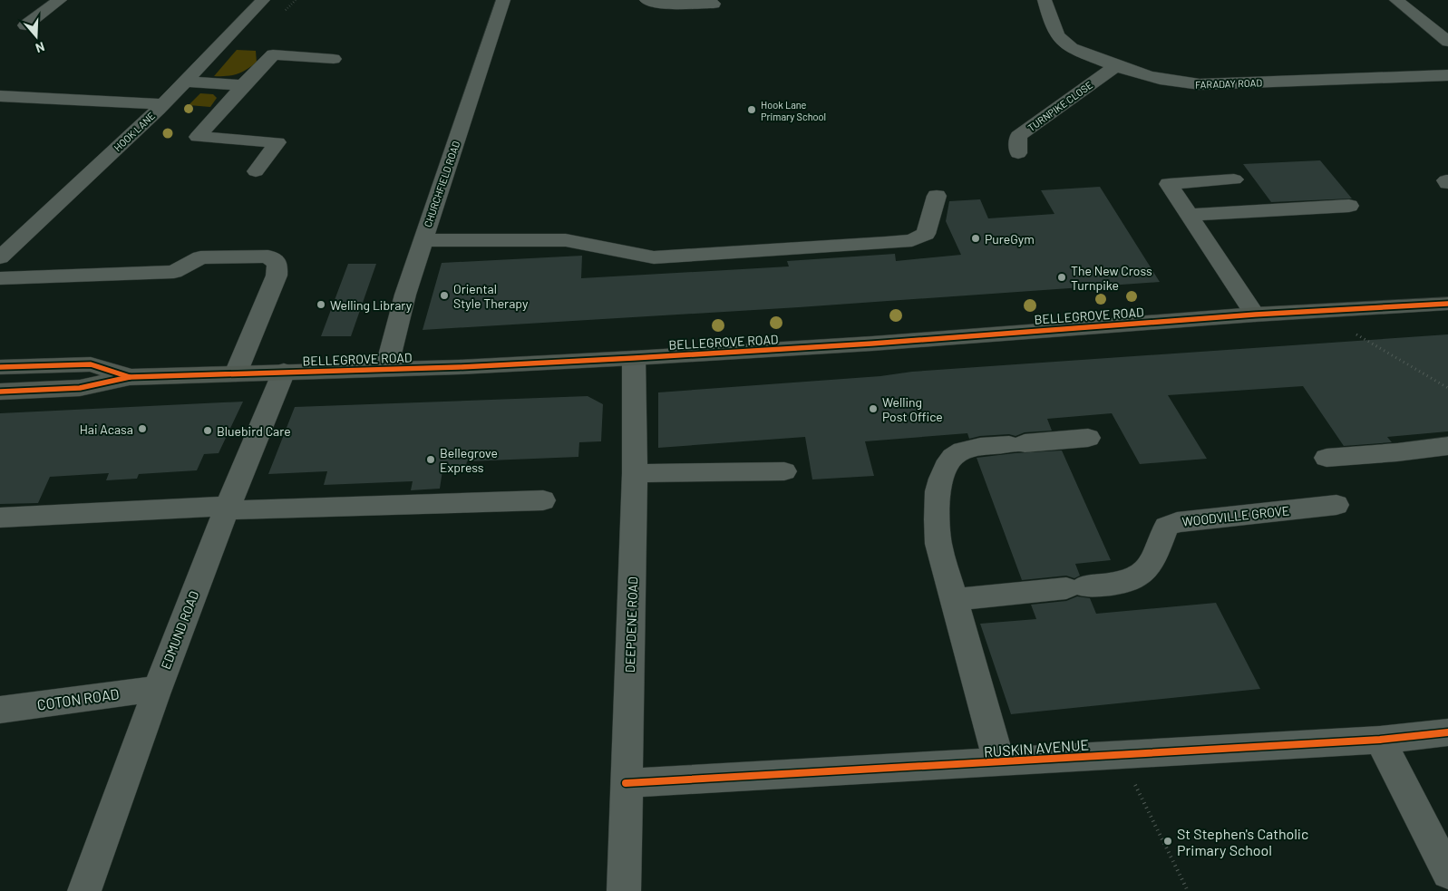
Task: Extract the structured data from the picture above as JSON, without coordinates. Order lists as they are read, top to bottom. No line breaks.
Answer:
{"streets":{"main road":["BELLEGROVE ROAD"],"street":["FARADAY ROAD","TURNPIKE CLOSE","HOOK LANE","CHURCHFIELD ROAD","WOODVILLE GROVE","DEEPDENE ROAD","EDMUND ROAD","COTON ROAD","RUSKIN AVENUE"]},"crossings":[["FARADAY ROAD","TURNPIKE CLOSE"],["CHURCHFIELD ROAD","BELLEGROVE ROAD"],["BELLEGROVE ROAD","DEEPDENE ROAD"],["BELLEGROVE ROAD","EDMUND ROAD"],["DEEPDENE ROAD","RUSKIN AVENUE"],["EDMUND ROAD","COTON ROAD"]],"places":["Hook Lane Primary School","PureGym","The New Cross Turnpike","Oriental Style Therapy","Welling Library","Welling Post Office","Hai Acasa","Bluebird Care","Bellegrove Express","St Stephen's Catholic Primary School"],"north":"bottom"}
